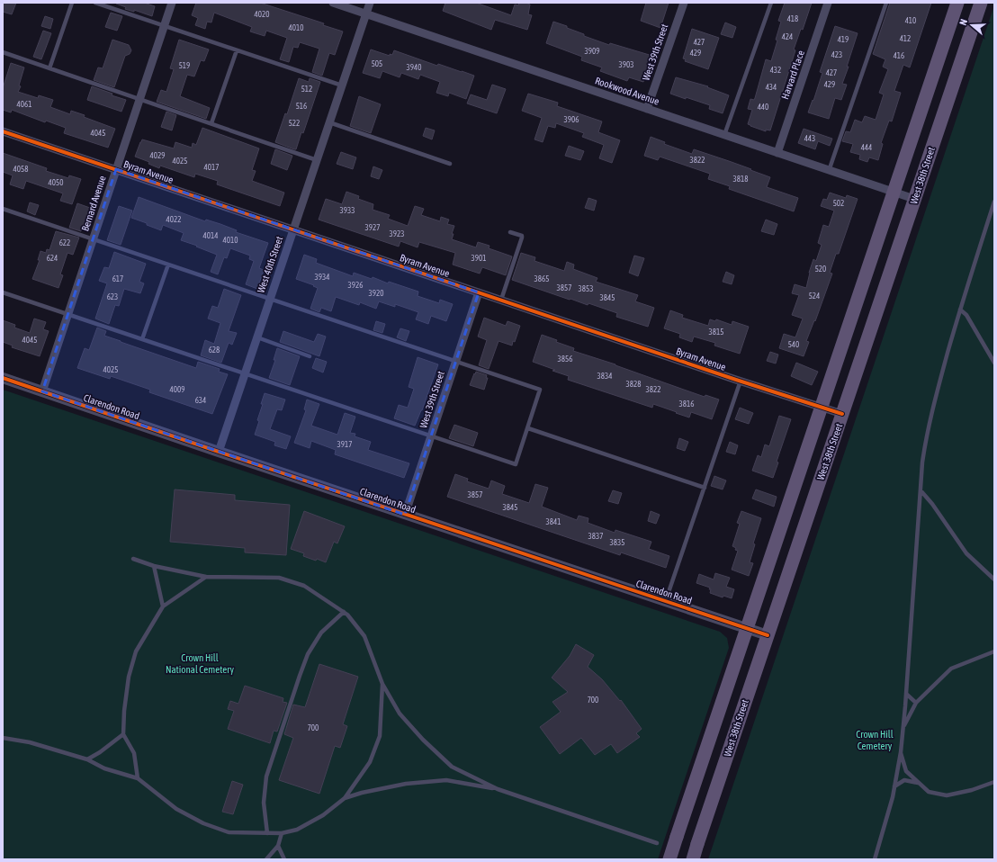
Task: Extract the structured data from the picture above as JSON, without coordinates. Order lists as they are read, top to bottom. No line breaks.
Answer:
{"streets":{"main road":["West 38th Street"],"street":["West 39th Street","Harvard Place","Rookwood Avenue","Byram Avenue","Bernard Avenue","West 40th Street","Clarendon Road"]},"crossings":[["West 39th Street","Rookwood Avenue"],["West 39th Street","Byram Avenue"],["West 39th Street","Clarendon Road"],["Harvard Place","Rookwood Avenue"],["Rookwood Avenue","West 38th Street"],["Rookwood Avenue","West 40th Street"],["Byram Avenue","West 38th Street"],["Byram Avenue","Bernard Avenue"],["Byram Avenue","West 40th Street"],["West 38th Street","Clarendon Road"],["Bernard Avenue","Clarendon Road"],["West 40th Street","Clarendon Road"]],"parks":["Crown Hill National Cemetery","Crown Hill Cemetery"],"house_numbers":["4020","418","410","4010","424","412","419","427","3909","429","423","416","505","3903","519","3940","432","427","429","434","512","4061","516","440","3906","522","4045","443","444","4029","3822","4025","4017","4058","3818","4050","502","3933","4022","3927","3923","4014","4010","622","624","3901","520","3934","617","3865","3926","3857","3853","3920","524","623","3845","3815","4045","540","628","3856","4025","3834","3828","4009","3822","634","3816","3917","3857","3845","3841","3837","3835","700","700"],"north":"left"}
